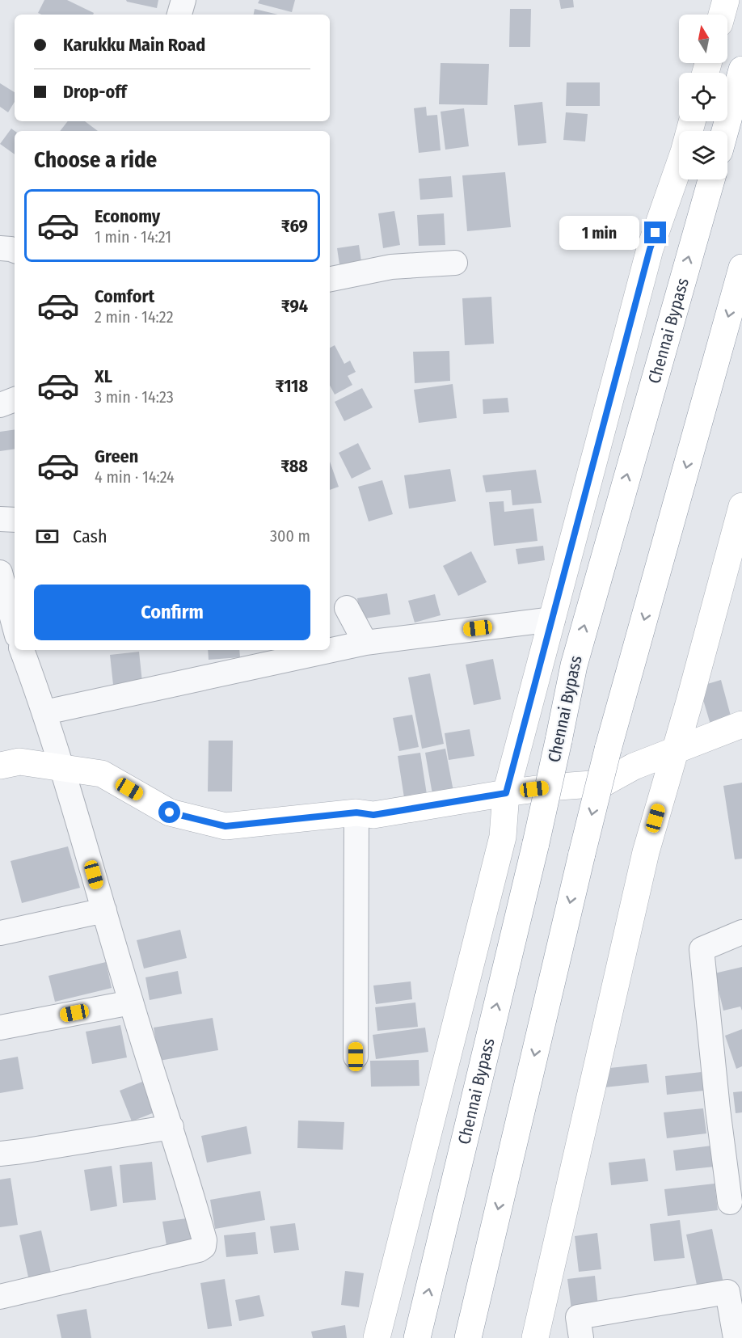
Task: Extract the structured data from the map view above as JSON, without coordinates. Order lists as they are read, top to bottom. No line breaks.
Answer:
{"streets":{"main road":["Chennai Bypass"]},"north":"top","page":{"banner":["Karukku Main Road","Drop-off"],"heading":"Choose a ride","list":[{"name":"Economy","note":"1 min · 14:21","value":"₹69"},{"name":"Comfort","note":"2 min · 14:22","value":"₹94"},{"name":"XL","note":"3 min · 14:23","value":"₹118"},{"name":"Green","note":"4 min · 14:24","value":"₹88"}],"bubble":"1 min","pay":["Cash","300 m"],"buttons":"Confirm"}}
